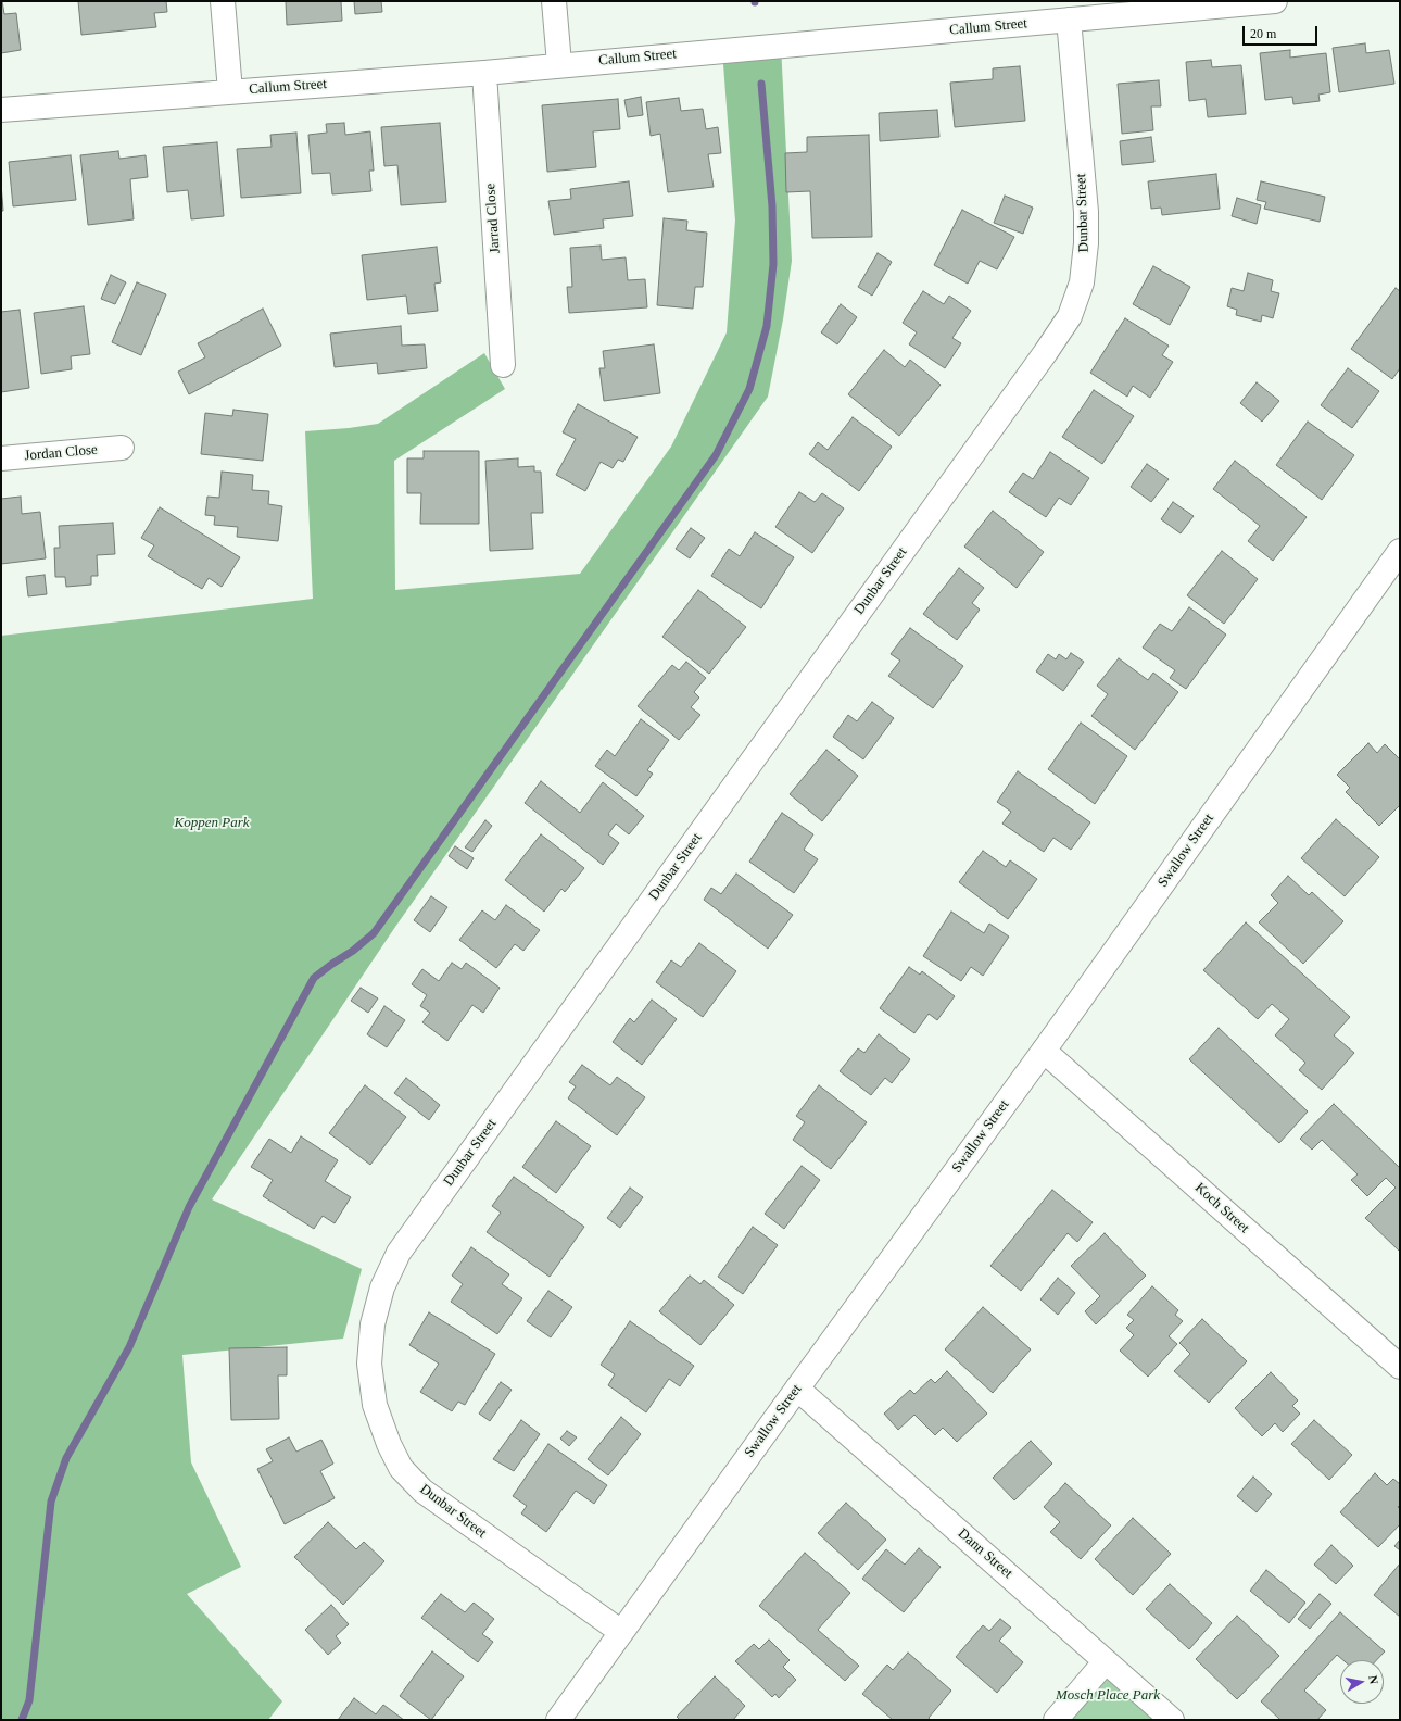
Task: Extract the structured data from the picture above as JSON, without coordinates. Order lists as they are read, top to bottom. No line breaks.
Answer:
{"streets":{"street":["Callum Street","Dunbar Street","Jarrad Close","Jordan Close","Swallow Street","Koch Street","Dann Street"]},"crossings":[["Callum Street","Dunbar Street"],["Callum Street","Jarrad Close"],["Dunbar Street","Swallow Street"],["Swallow Street","Koch Street"],["Swallow Street","Dann Street"]],"parks":["Koppen Park","Mosch Place Park"],"scale_bar":"20 m","north":"right"}
